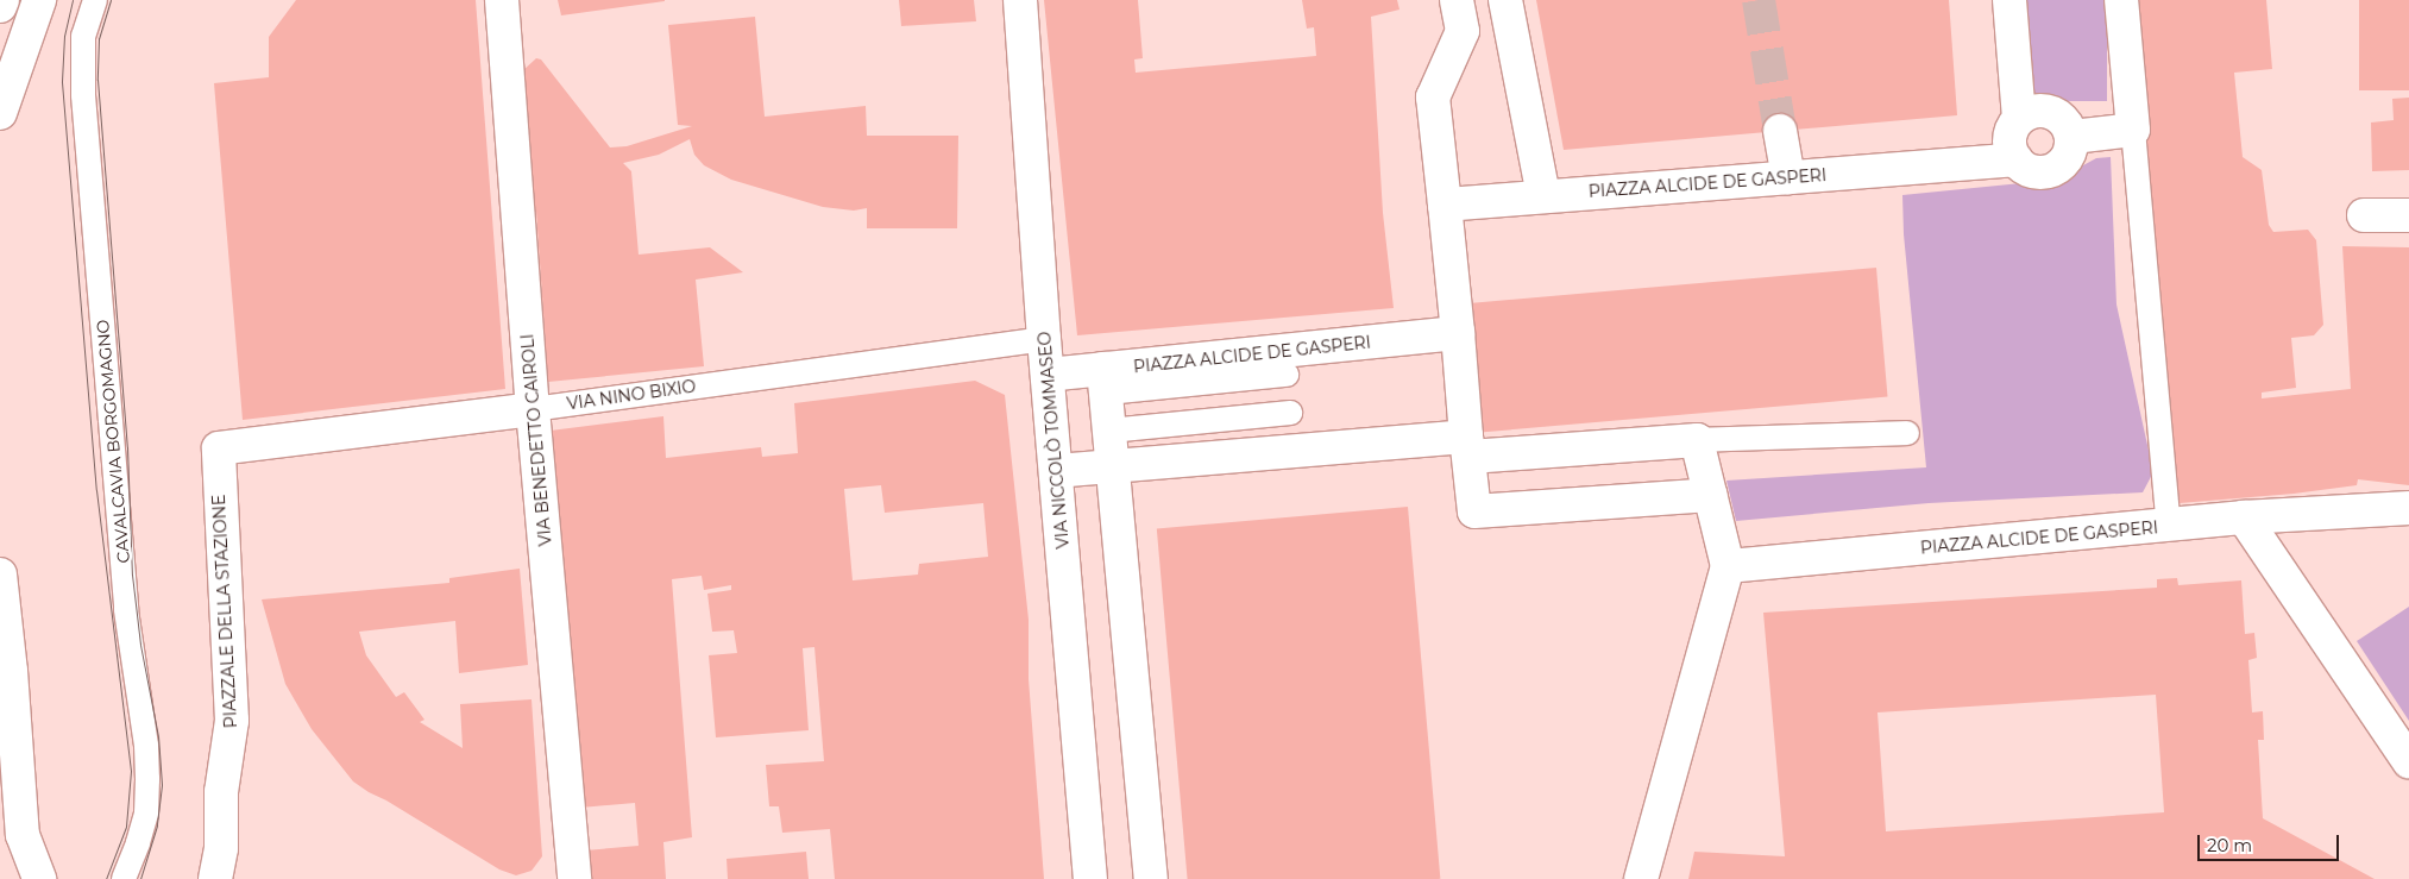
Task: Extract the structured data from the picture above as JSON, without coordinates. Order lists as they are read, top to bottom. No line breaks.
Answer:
{"streets":{"street":["PIAZZA ALCIDE DE GASPERI","VIA NINO BIXIO","VIA BENEDETTO CAIROLI","VIA NICCOLÒ TOMMASEO","PIAZZALE DELLA STAZIONE"],"lane":["CAVALCAVIA BORGOMAGNO"]},"crossings":[["PIAZZA ALCIDE DE GASPERI","VIA NICCOLÒ TOMMASEO"],["VIA NINO BIXIO","VIA BENEDETTO CAIROLI"],["VIA NINO BIXIO","VIA NICCOLÒ TOMMASEO"],["VIA NINO BIXIO","PIAZZALE DELLA STAZIONE"]],"scale_bar":"20 m"}
